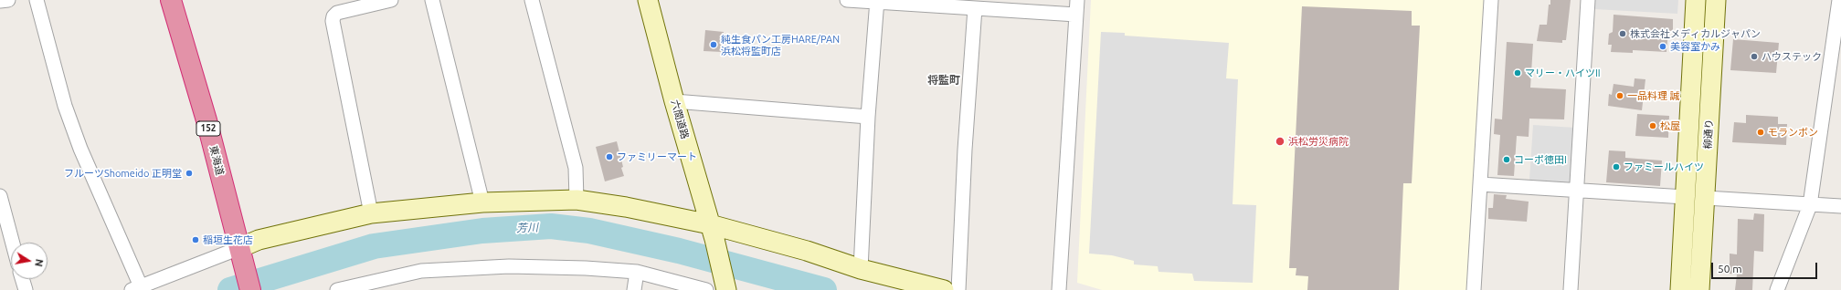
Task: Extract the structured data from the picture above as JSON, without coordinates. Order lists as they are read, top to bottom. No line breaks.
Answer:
{"streets":{"highway":["152","東海道"],"street":["六間道路","柳通り"]},"crossings":[["152","東海道"]],"districts":["将監町"],"water":["芳川"],"places":["株式会社メディカルジャパン","純生食パン工房HARE/PAN 浜松将監町店","美容室かみ","ハウステック","マリー・ハイツII","一品料理 誠","松屋","モランボン","浜松労災病院","ファミリーマート","コーポ徳田I","ファミールハイツ","フルーツShomeido 正明堂","稲垣生花店"],"scale_bar":"50 m","north":"right"}
